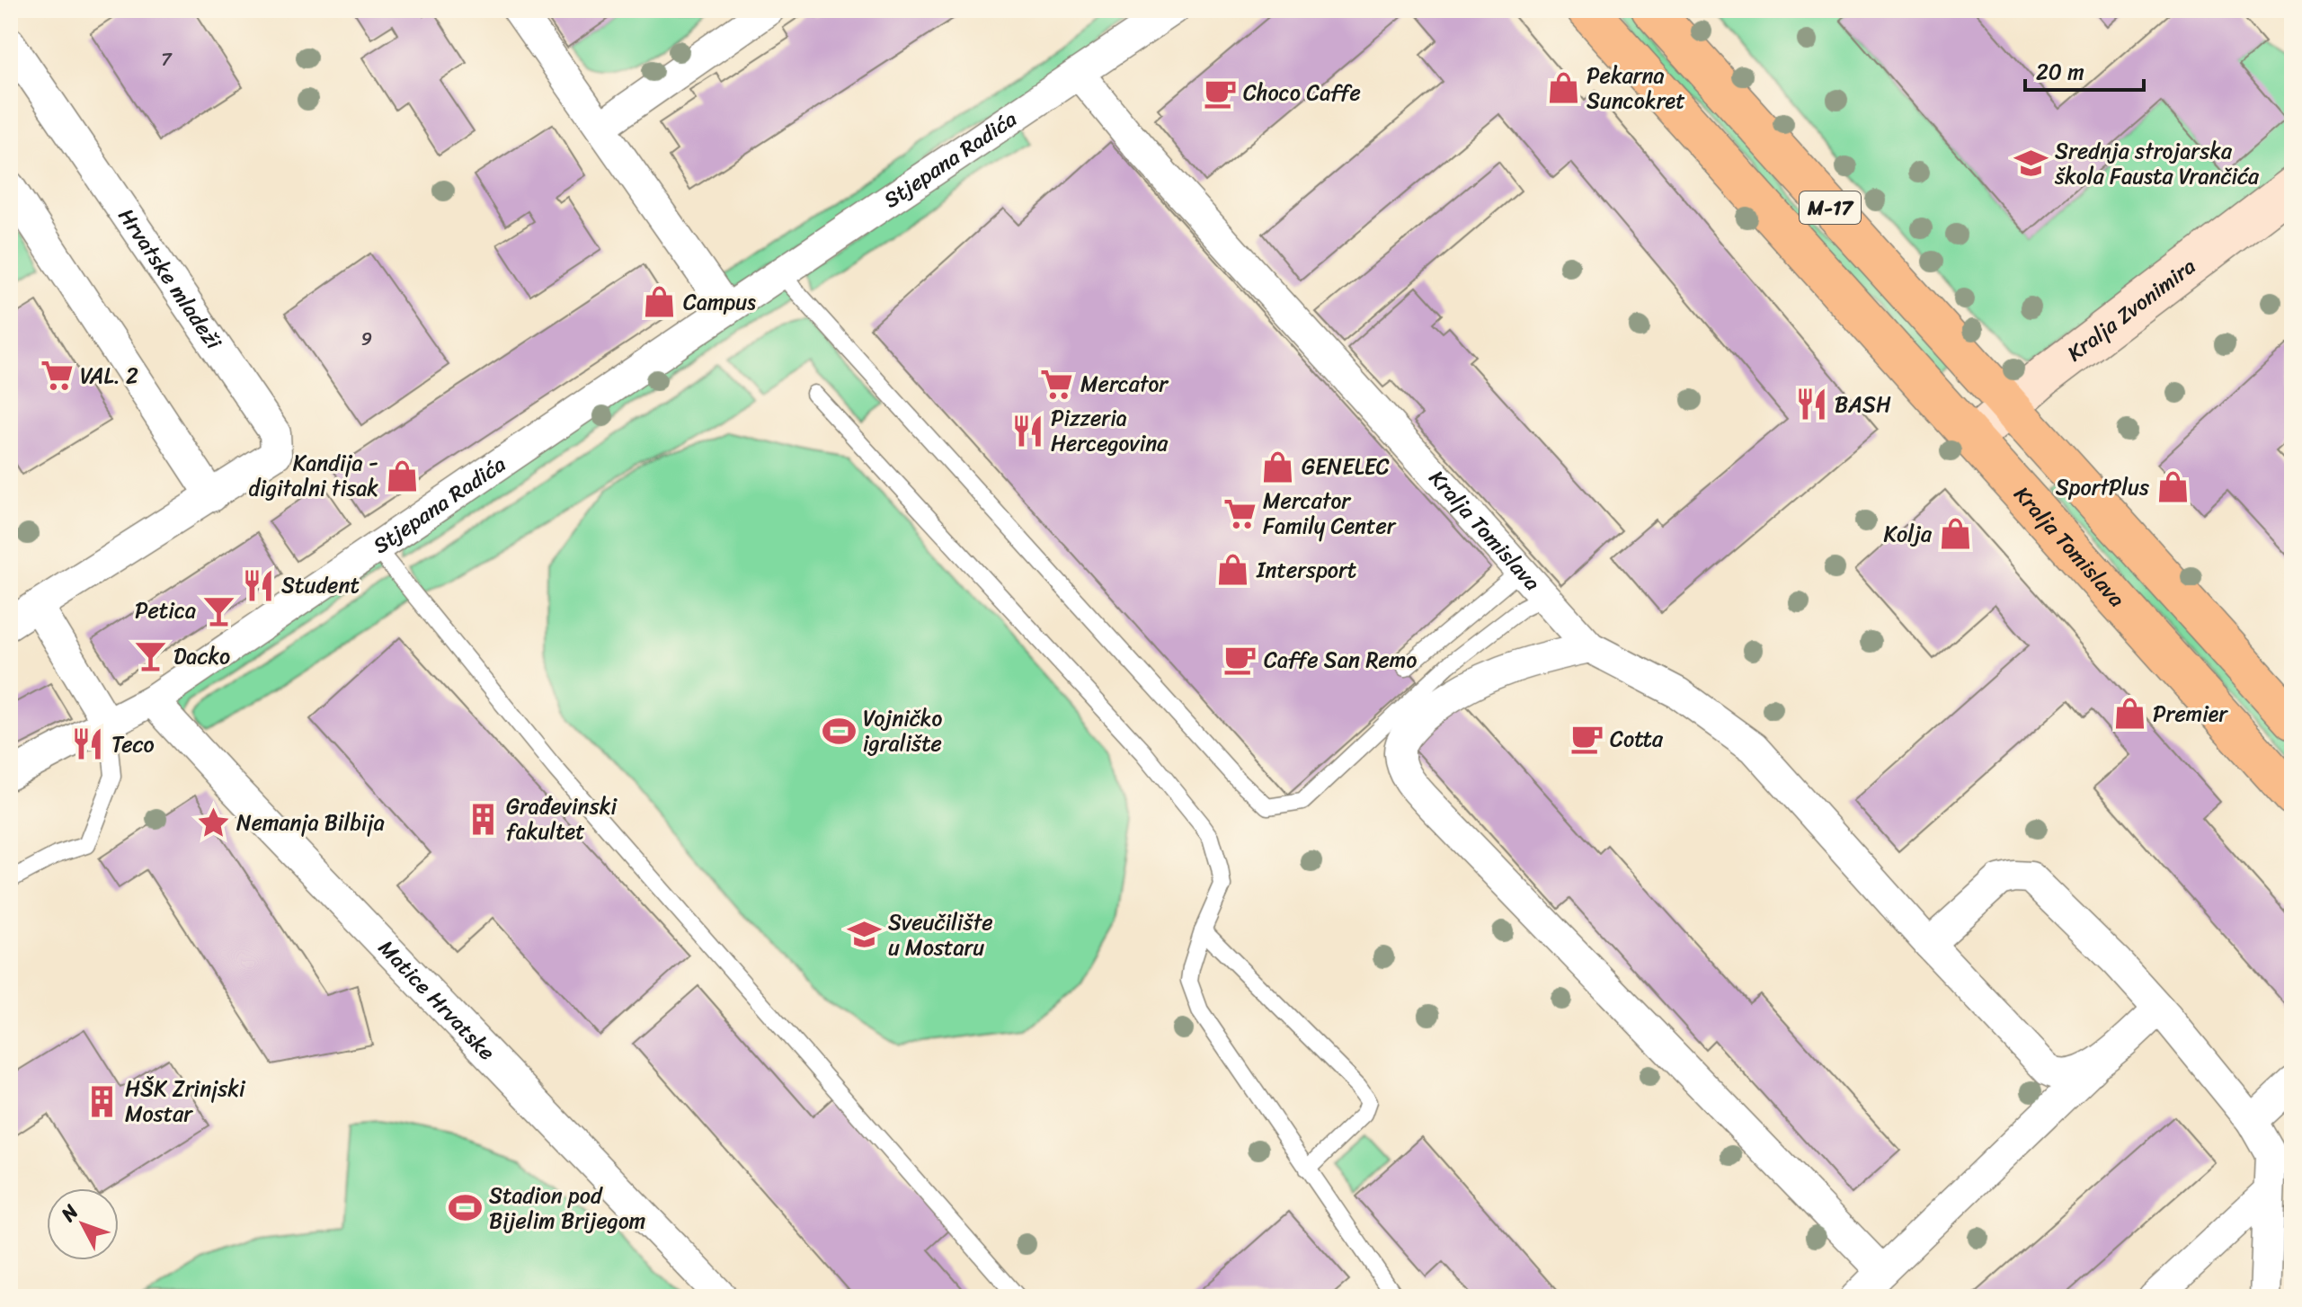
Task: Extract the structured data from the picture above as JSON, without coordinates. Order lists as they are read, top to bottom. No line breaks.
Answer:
{"streets":{"main road":["M-17","Kralja Zvonimira","Kralja Tomislava"],"street":["Stjepana Radića","Hrvatske mladeži","Matice Hrvatske"]},"crossings":[["Stjepana Radića","Kralja Tomislava"],["Stjepana Radića","Matice Hrvatske"],["M-17","Kralja Zvonimira"],["Kralja Zvonimira","Kralja Tomislava"]],"places":{"shop":["Pekarna Suncokret","Campus","GENELEC","Kandija - digitalni tisak","SportPlus","Kolja","Intersport","Premier"],"cafe":["Choco Caffe","Caffe San Remo","Cotta"],"school or university":["Srednja strojarska škola Fausta Vrančića","Sveučilište u Mostaru"],"supermarket":["VAL. 2","Mercator","Mercator Family Center"],"restaurant":["BASH","Pizzeria Hercegovina","Student","Teco"],"bar":["Petica","Dacko"],"sports":["Vojničko igralište","Stadion pod Bijelim Brijegom"],"building":["Građevinski fakultet","HŠK Zrinjski Mostar"],"place":["Nemanja Bilbija"]},"house_numbers":["7","9"],"scale_bar":"20 m","north":"top left"}
